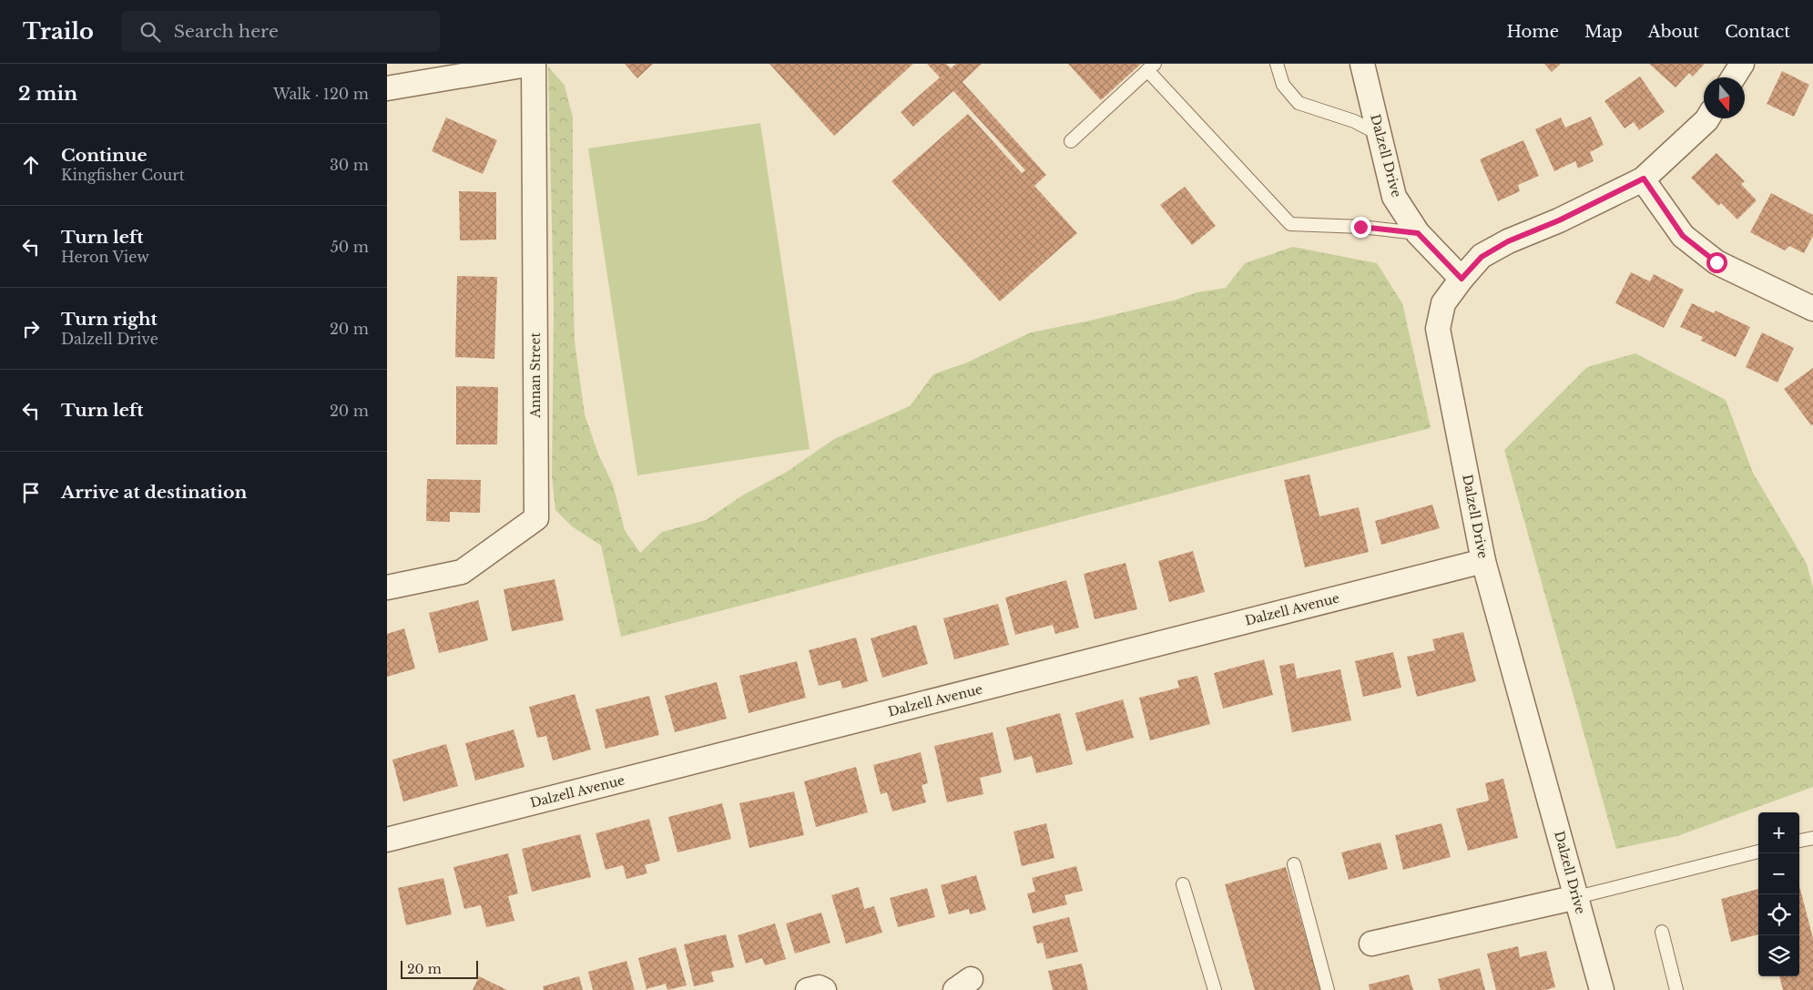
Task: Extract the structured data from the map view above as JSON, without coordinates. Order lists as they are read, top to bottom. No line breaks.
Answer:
{"streets":{"street":["Dalzell Drive","Annan Street","Dalzell Avenue"]},"crossings":[["Dalzell Drive","Dalzell Avenue"]],"scale_bar":"20 m","north":"bottom","page":{"header":"Trailo","search":"Search here","nav":["Home","Map","About","Contact"],"heading":["2 min","Walk · 120 m"],"list":[["Continue","Kingfisher Court","30 m"],["Turn left","Heron View","50 m"],["Turn right","Dalzell Drive","20 m"],["Turn left","20 m"],"Arrive at destination"],"map_buttons":["+","−"],"scale":"20 m"}}
